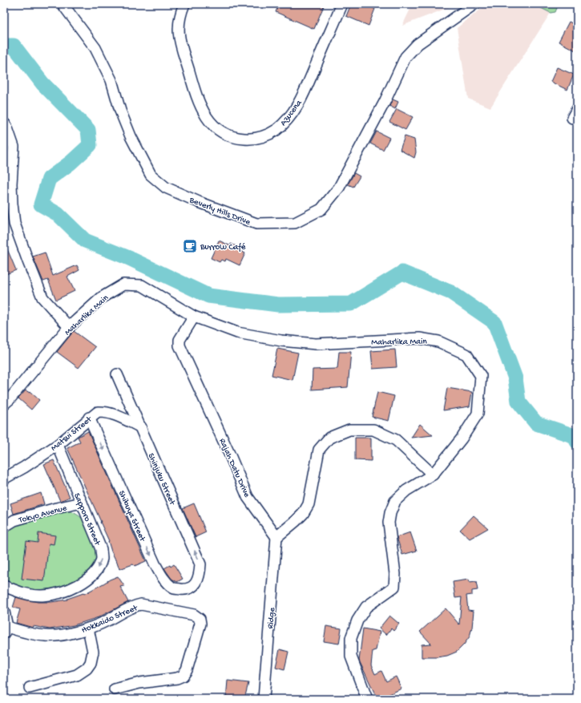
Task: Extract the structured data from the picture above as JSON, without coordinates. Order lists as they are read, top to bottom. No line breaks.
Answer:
{"streets":{"street":["Azucena","Beverly Hills Drive","Maharlika Main","Matsui Street","Rajah Datu Drive","Shinjuku Street","Tokyo Avenue","Shibuya Street","Sapporo Street","Hokkaido Street","Ridge"]},"crossings":[["Maharlika Main","Rajah Datu Drive"],["Matsui Street","Shinjuku Street"],["Matsui Street","Shibuya Street"],["Matsui Street","Sapporo Street"],["Rajah Datu Drive","Ridge"],["Shinjuku Street","Shibuya Street"],["Tokyo Avenue","Sapporo Street"]],"one_way":["Shinjuku Street","Shibuya Street"],"places":{"cafe":["Burrow Café"]}}
